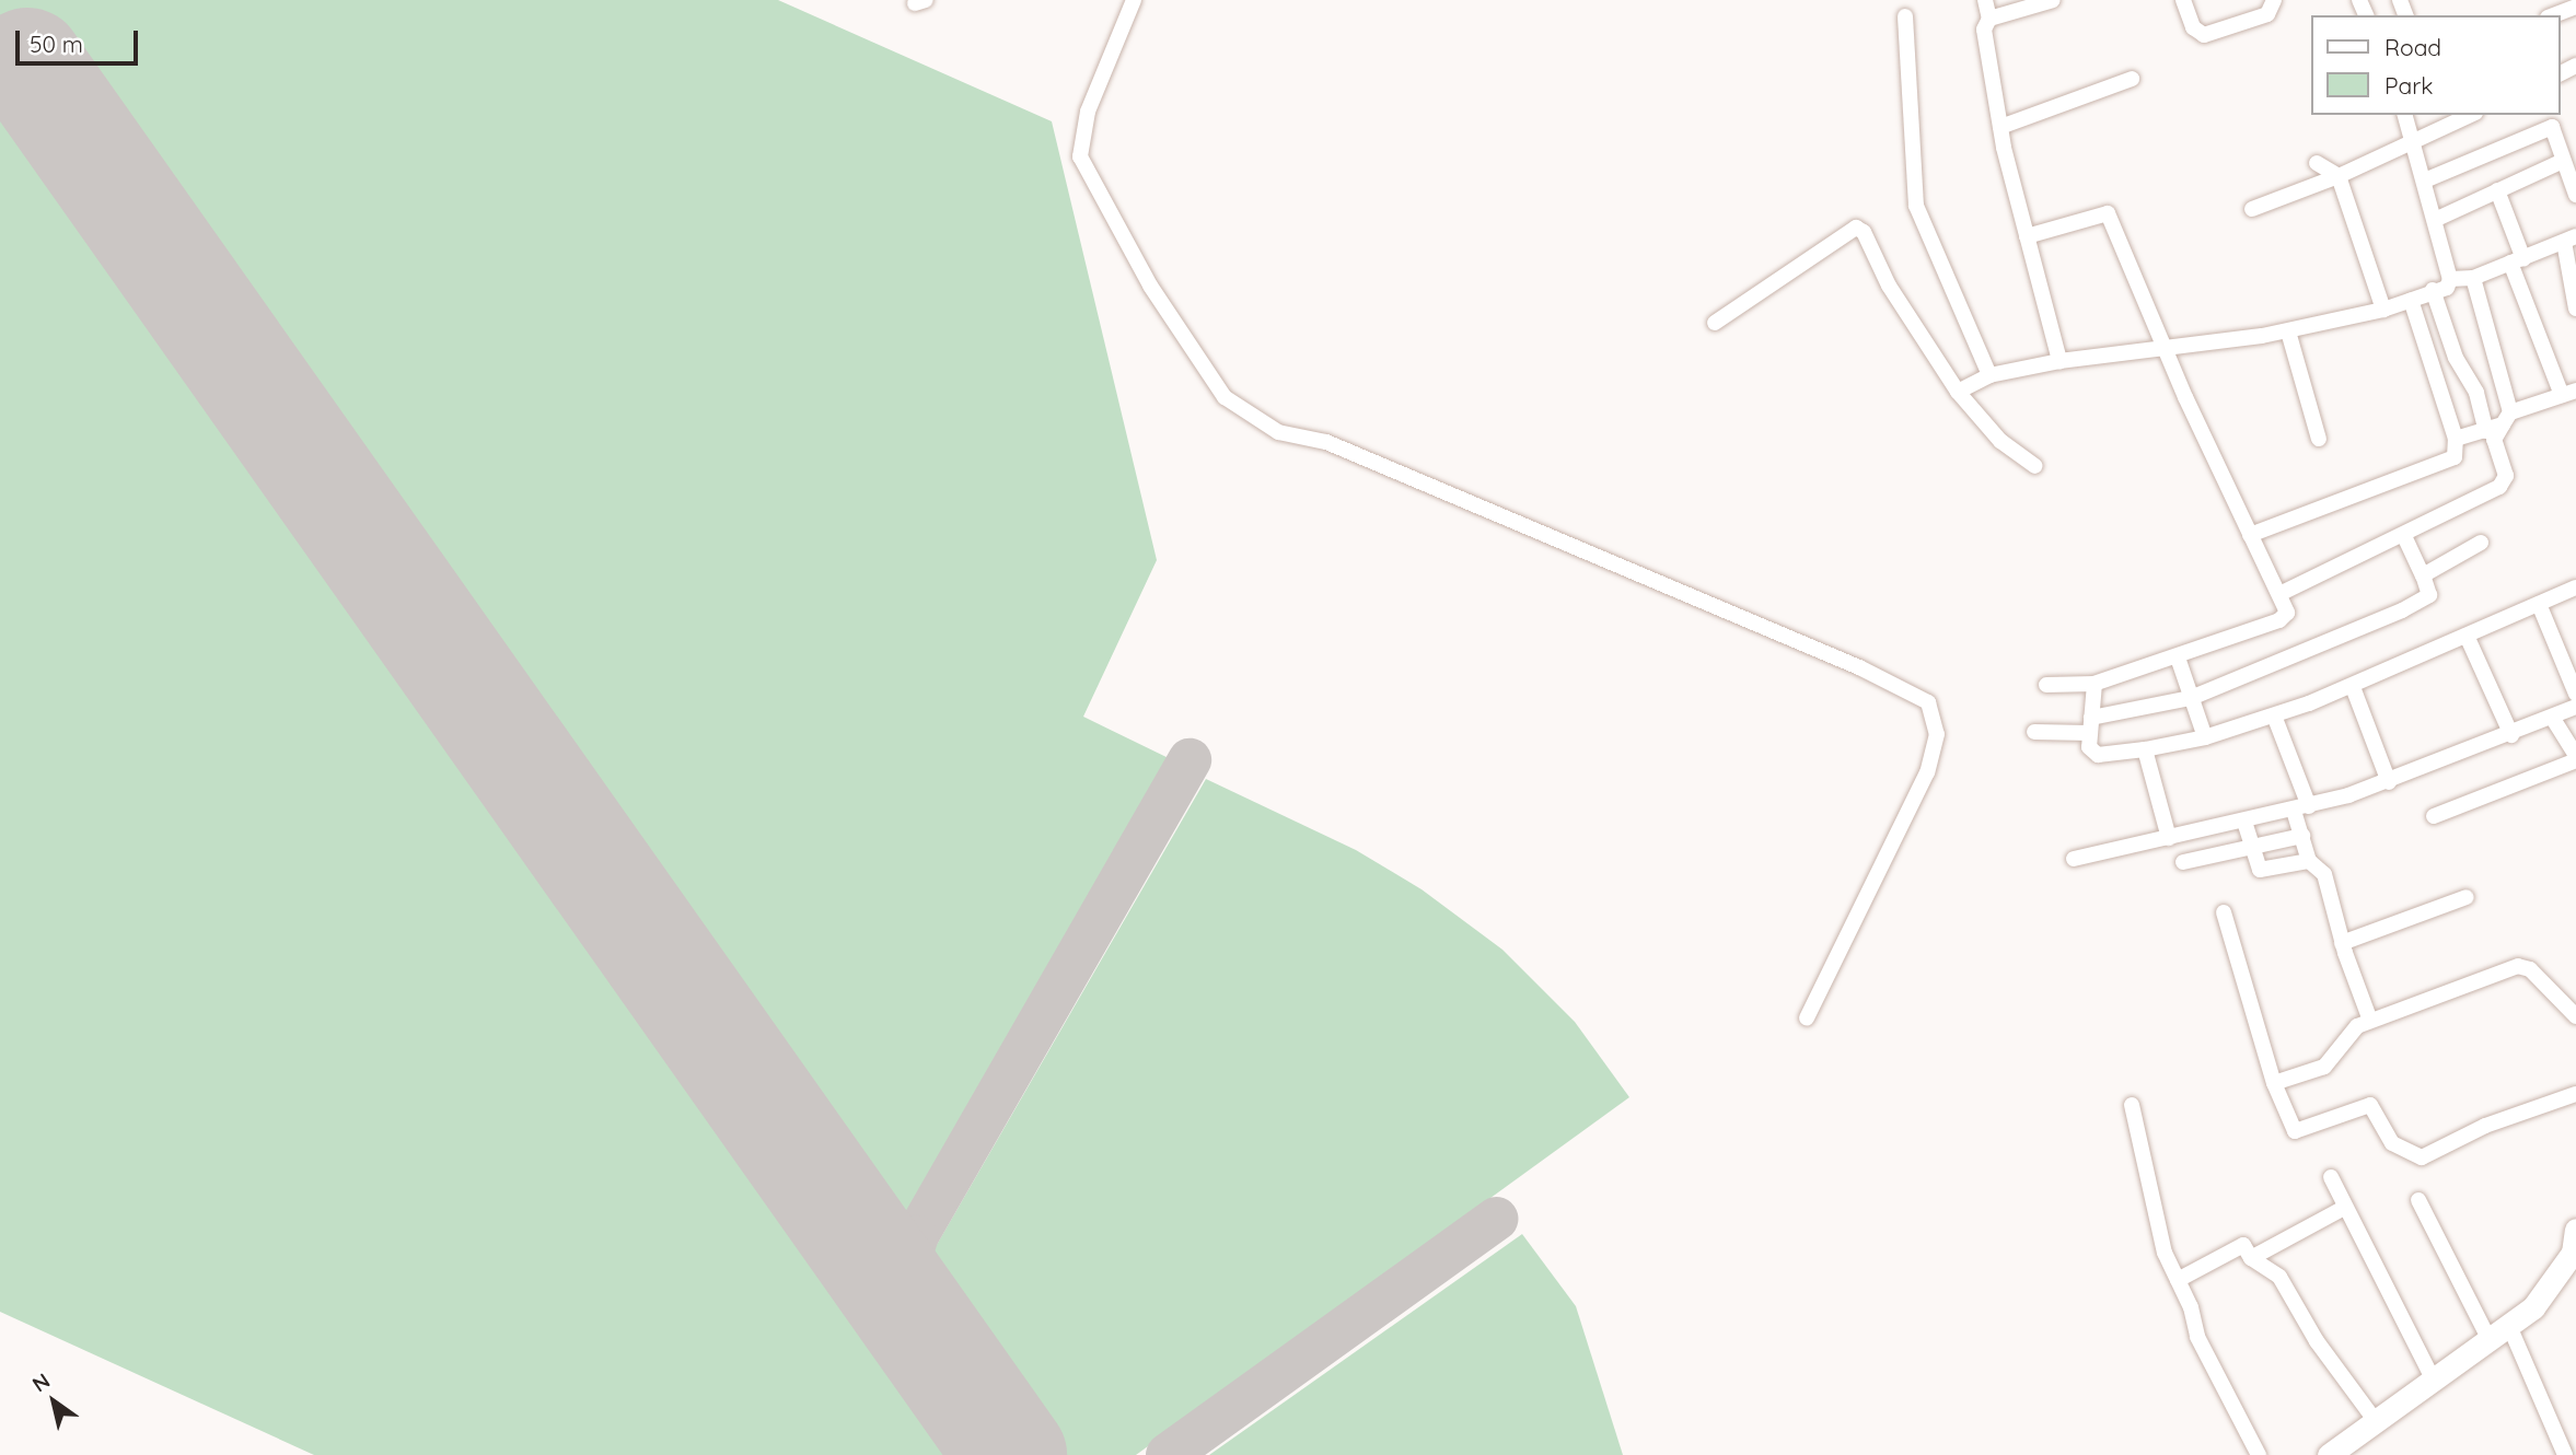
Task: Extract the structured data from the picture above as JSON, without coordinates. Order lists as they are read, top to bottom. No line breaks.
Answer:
{"legend":["Road","Park"],"scale_bar":"50 m","north":"top left"}
